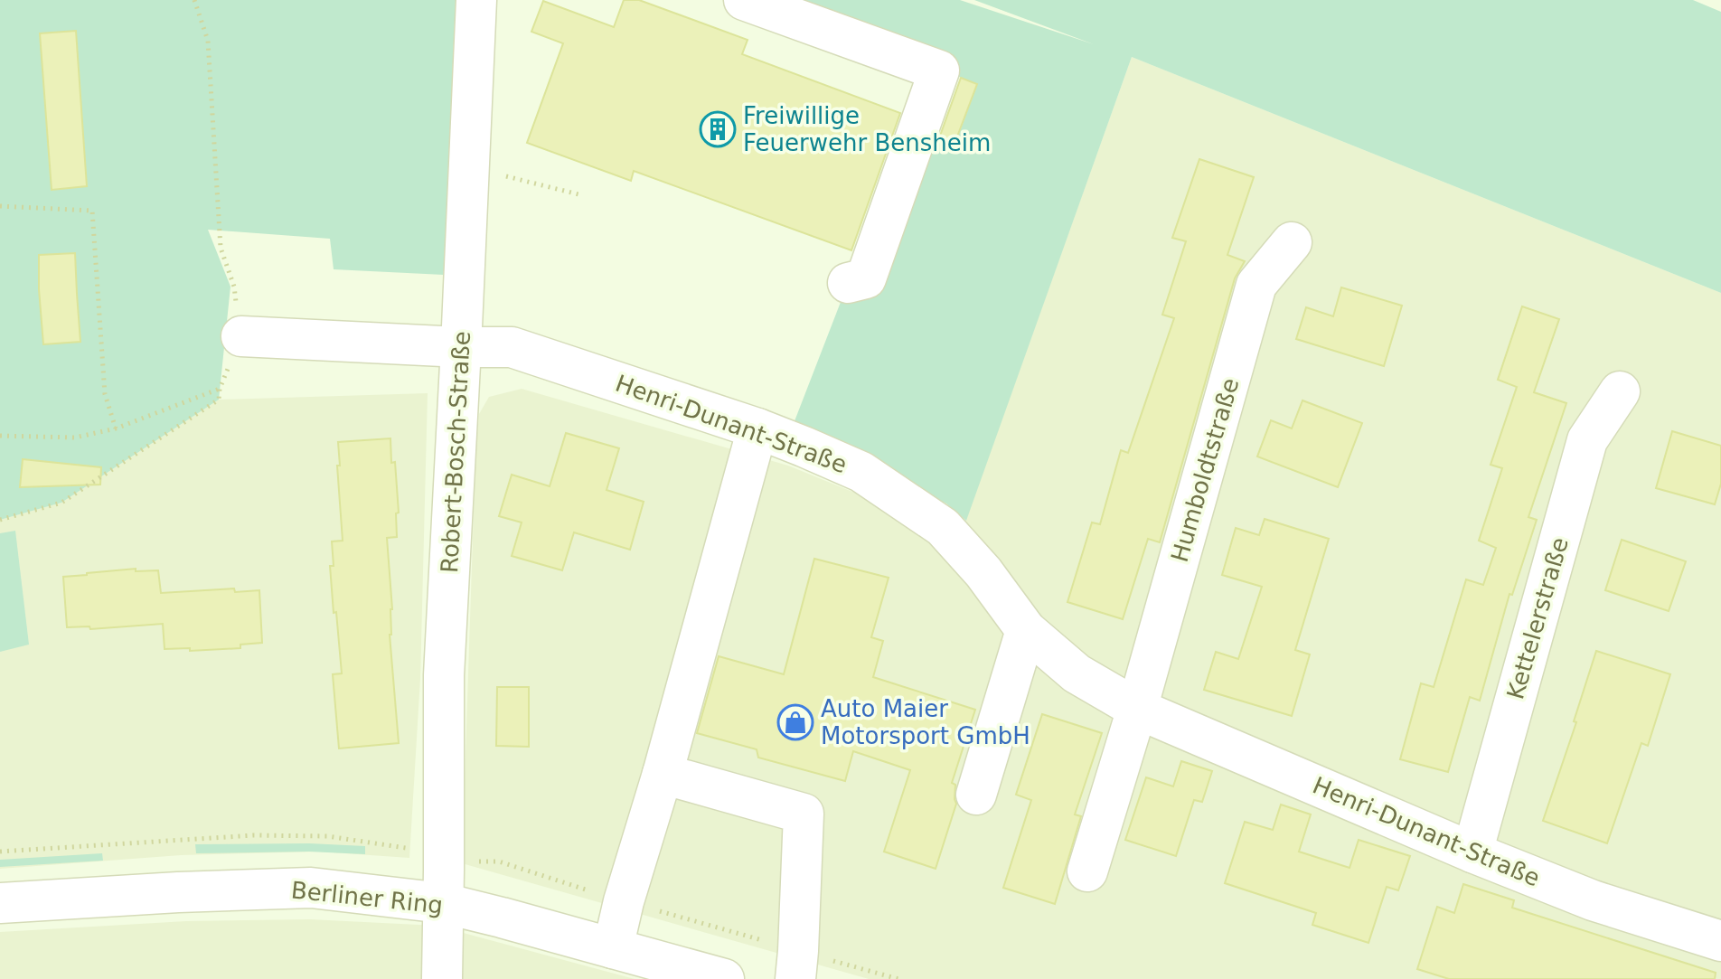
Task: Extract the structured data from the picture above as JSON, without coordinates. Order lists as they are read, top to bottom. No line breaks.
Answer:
{"streets":{"street":["Henri-Dunant-Straße","Robert-Bosch-Straße","Humboldtstraße","Kettelerstraße","Berliner Ring"]},"crossings":[["Henri-Dunant-Straße","Robert-Bosch-Straße"],["Henri-Dunant-Straße","Humboldtstraße"],["Henri-Dunant-Straße","Kettelerstraße"],["Robert-Bosch-Straße","Berliner Ring"]],"places":{"building":["Freiwillige Feuerwehr Bensheim"],"shop":["Auto Maier Motorsport GmbH"]}}
